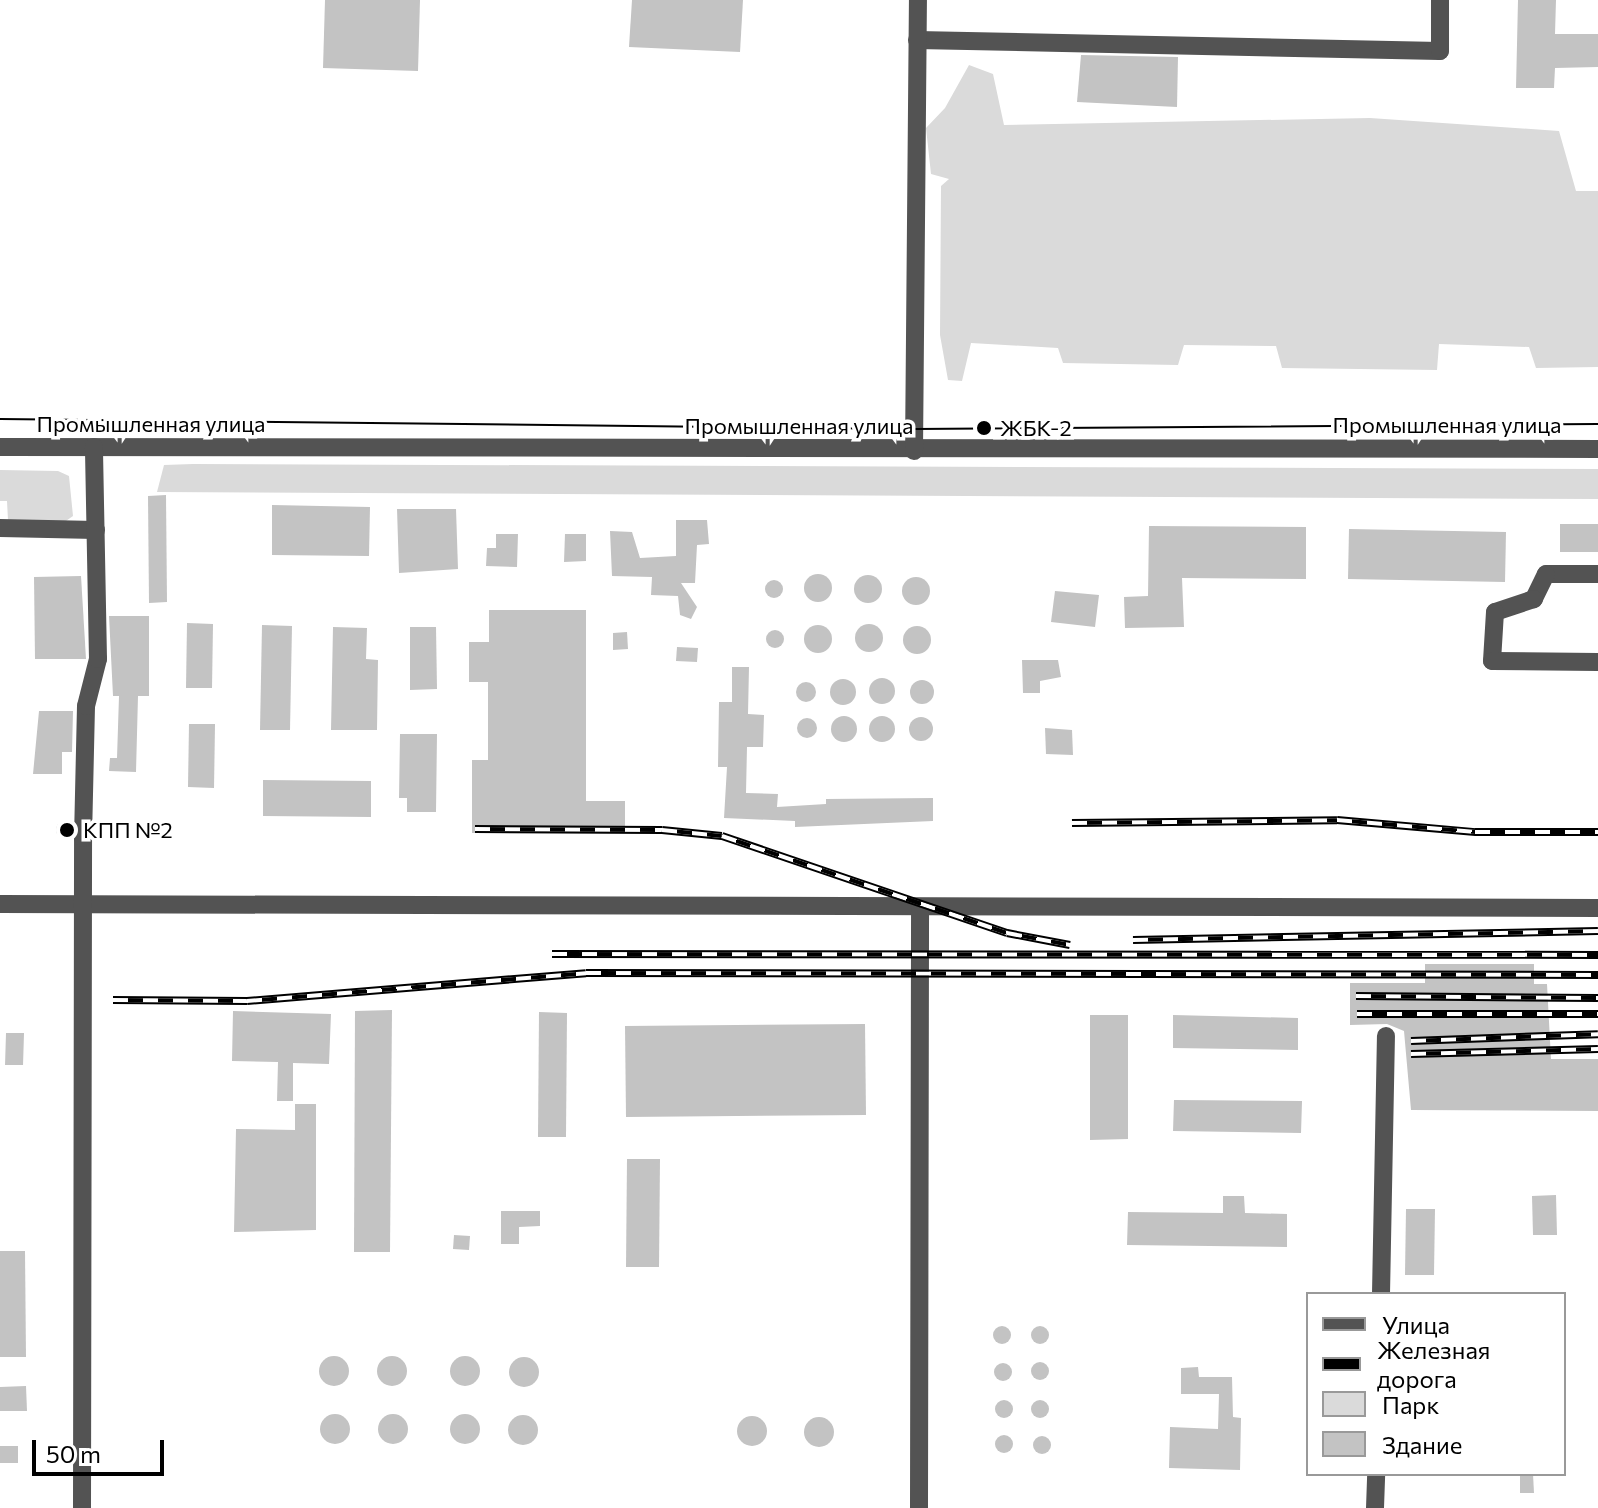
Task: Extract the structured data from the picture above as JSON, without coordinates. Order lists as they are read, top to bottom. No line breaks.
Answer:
{"streets":{"street":["Промышленная улица"]},"places":["ЖБК-2","КПП №2"],"legend":["Улица","Железная дорога","Парк","Здание"],"scale_bar":"50 m"}
